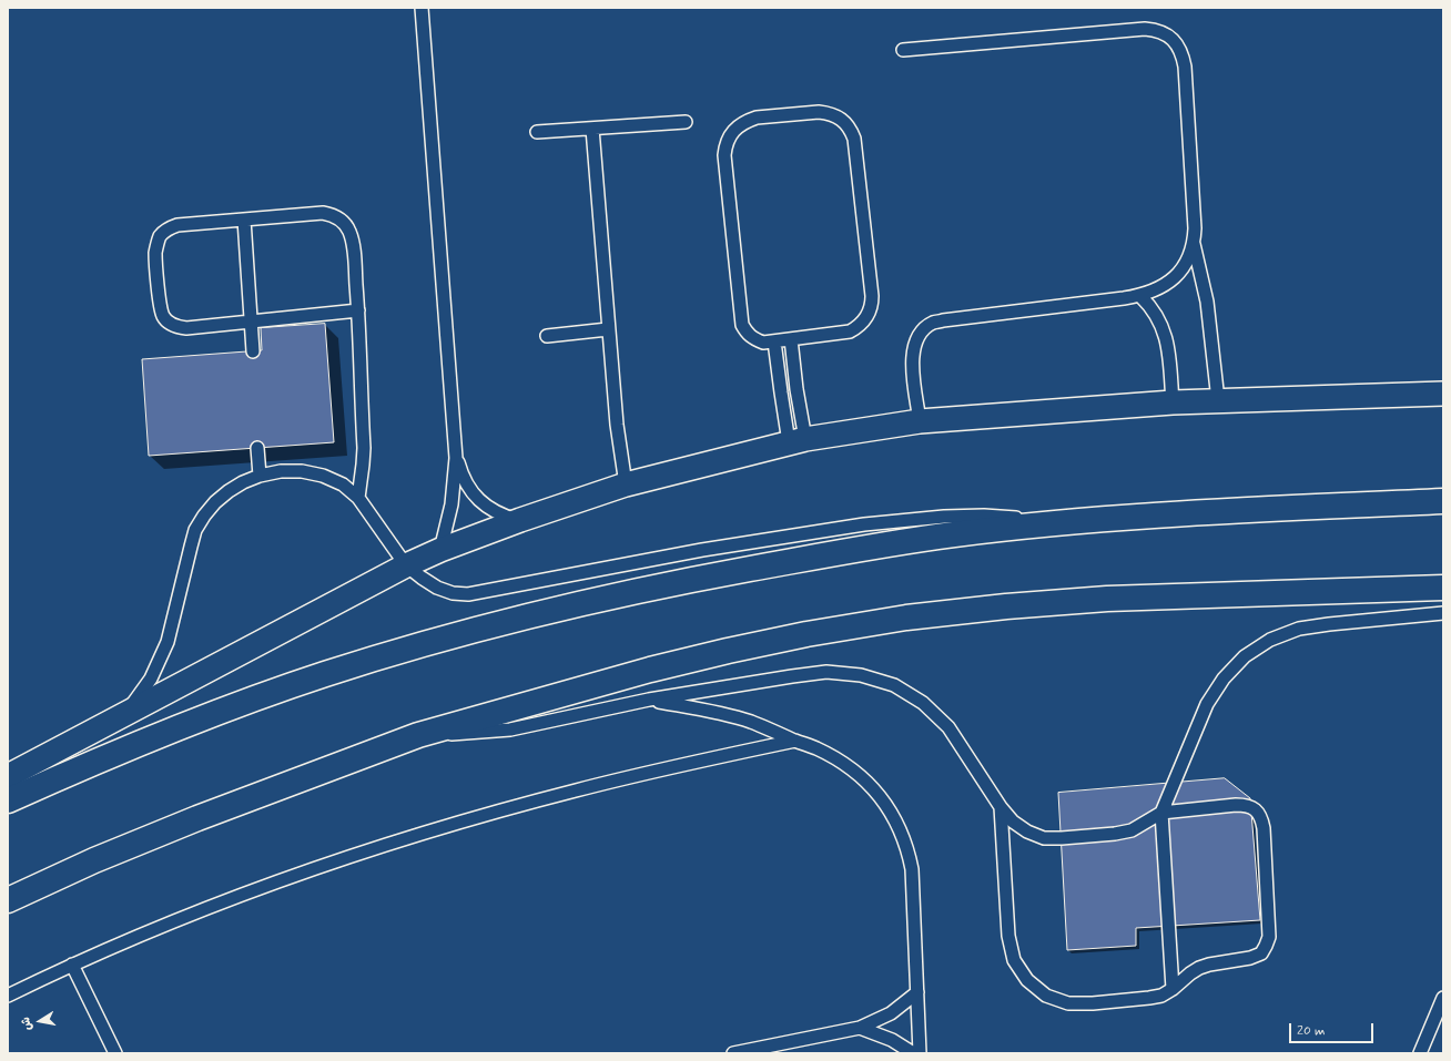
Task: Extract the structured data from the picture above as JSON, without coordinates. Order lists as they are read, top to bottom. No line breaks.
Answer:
{"scale_bar":"20 m","north":"left"}
